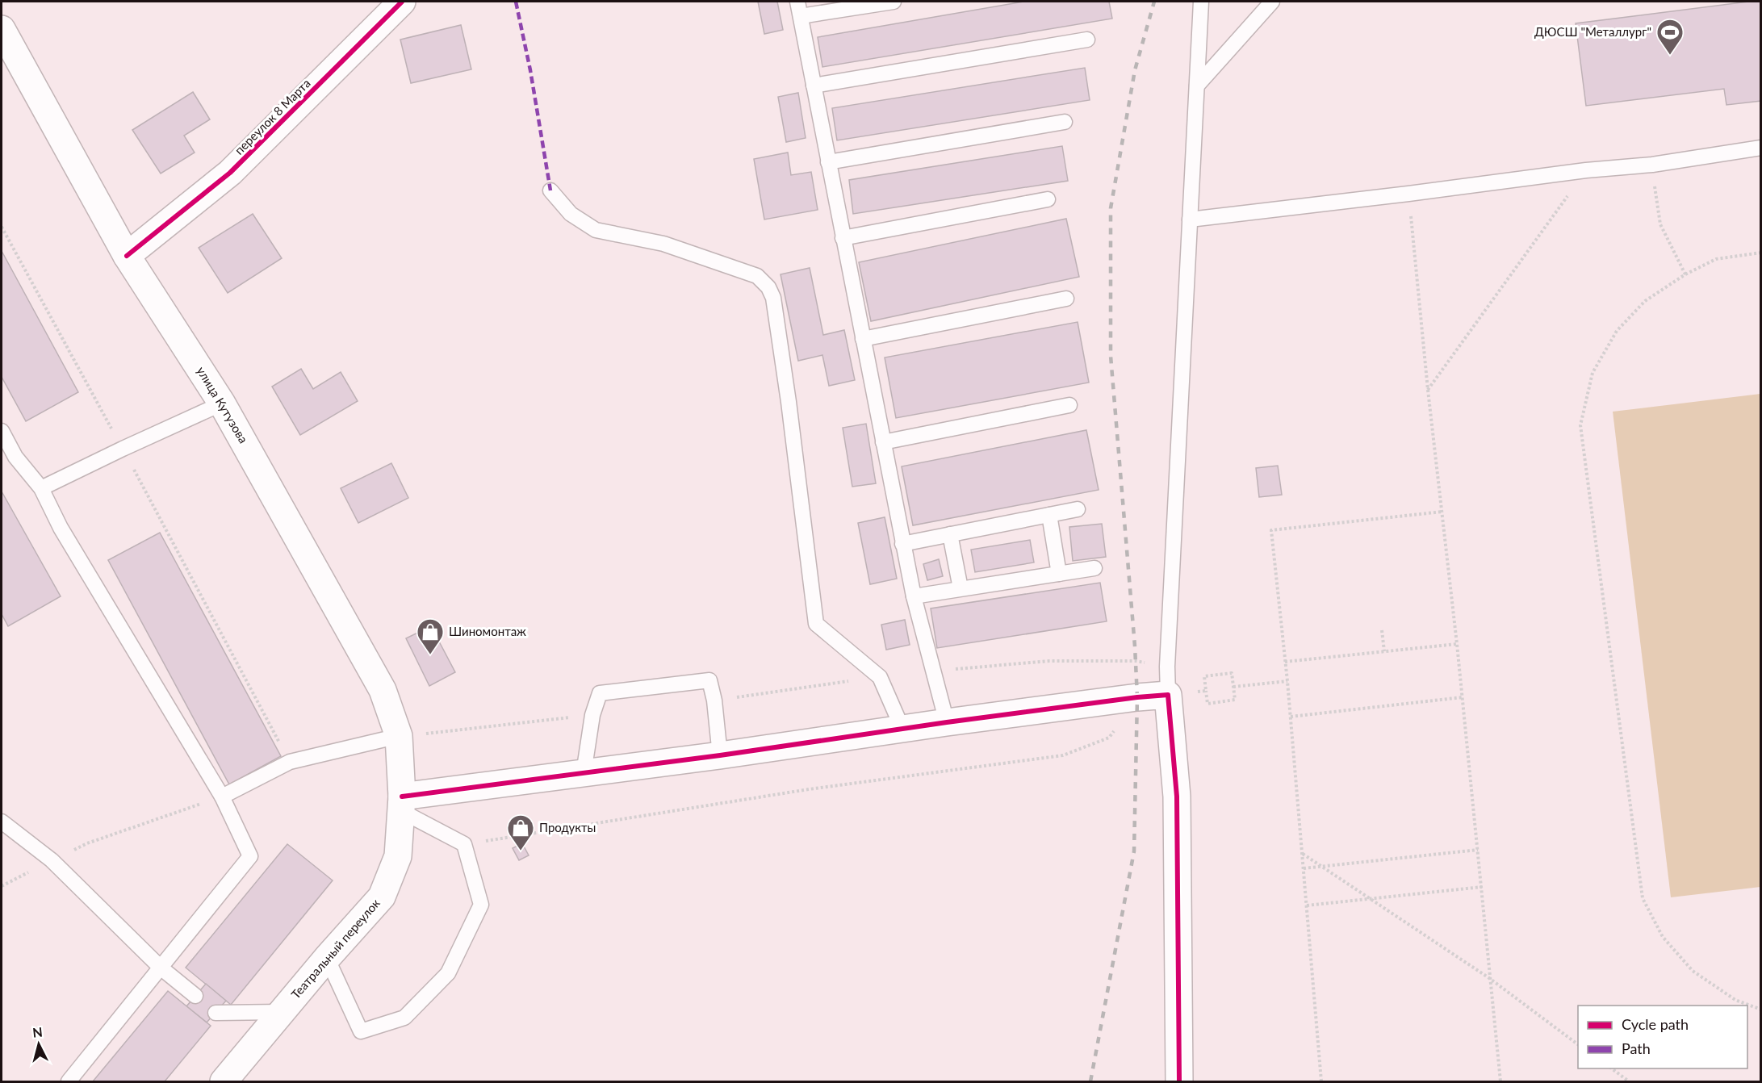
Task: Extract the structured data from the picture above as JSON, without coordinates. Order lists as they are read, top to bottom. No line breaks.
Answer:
{"streets":{"street":["переулок 8 Марта","улица Кутузова","Театральный переулок"]},"crossings":[["переулок 8 Марта","улица Кутузова"],["улица Кутузова","Театральный переулок"]],"places":{"sports":["ДЮСШ \"Металлург\""],"shop":["Шиномонтаж","Продукты"]},"legend":["Cycle path","Path"],"north":"top"}
